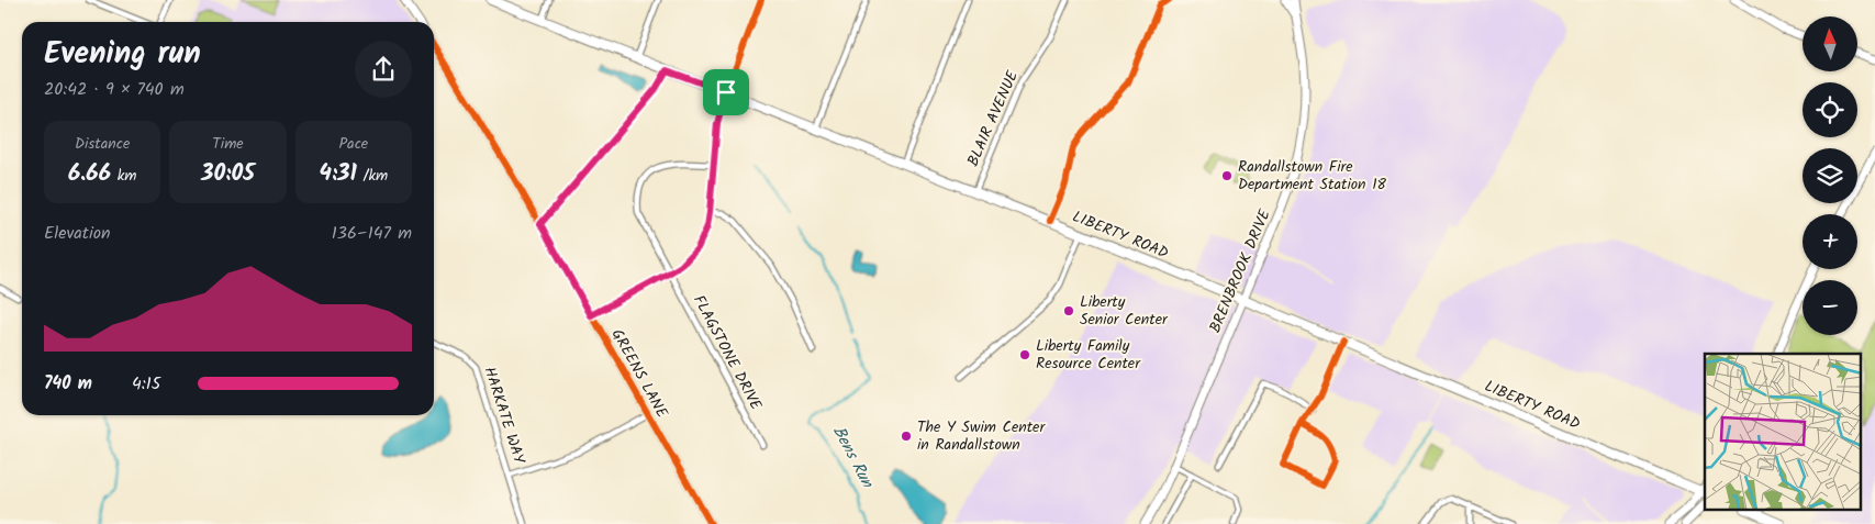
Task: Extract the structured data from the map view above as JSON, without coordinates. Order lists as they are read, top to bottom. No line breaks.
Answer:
{"streets":{"main road":["LIBERTY ROAD"],"street":["BLAIR AVENUE","BRENBROOK DRIVE","FLAGSTONE DRIVE","GREENS LANE","HARKATE WAY"]},"crossings":[["BLAIR AVENUE","LIBERTY ROAD"],["LIBERTY ROAD","BRENBROOK DRIVE"]],"water":["Bens Run"],"places":["Randallstown Fire Department Station 18","Liberty Senior Center","Liberty Family Resource Center","The Y Swim Center in Randallstown"],"north":"top","page":{"map_buttons":["+","−"],"heading":["Evening run","20:42 · 9 × 740 m"],"stats":[["Distance","6.66 km"],["Time","30:05"],["Pace","4:31 /km"]],"chart":["Elevation","136–147 m"],"list":[{"name":"740 m","note":"4:15"}]}}
